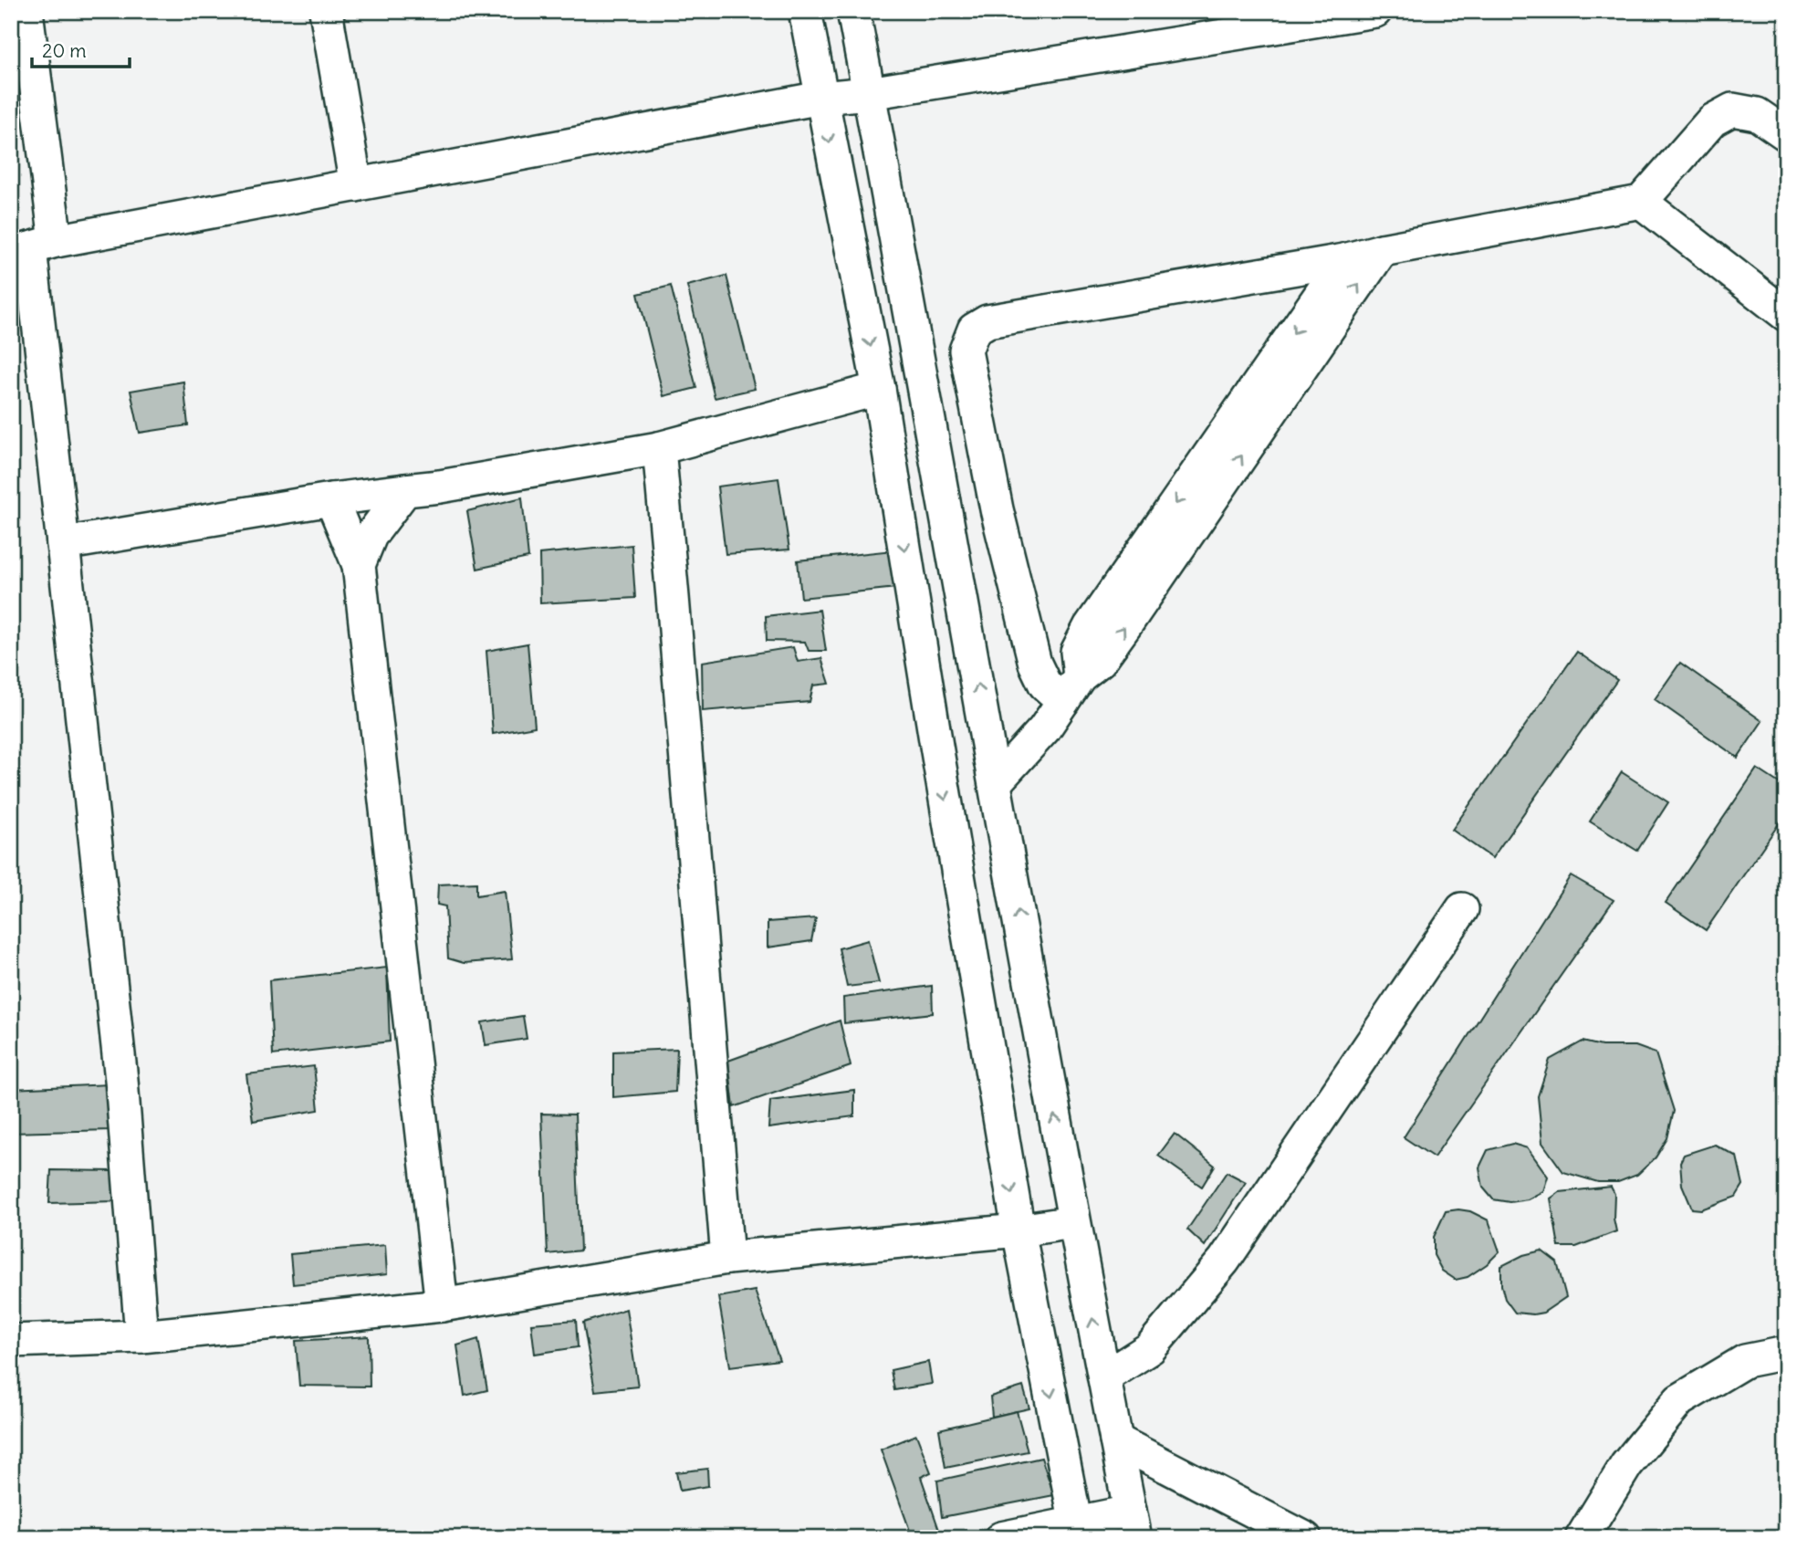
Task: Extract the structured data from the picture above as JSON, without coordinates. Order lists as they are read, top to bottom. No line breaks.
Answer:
{"scale_bar":"20 m"}
